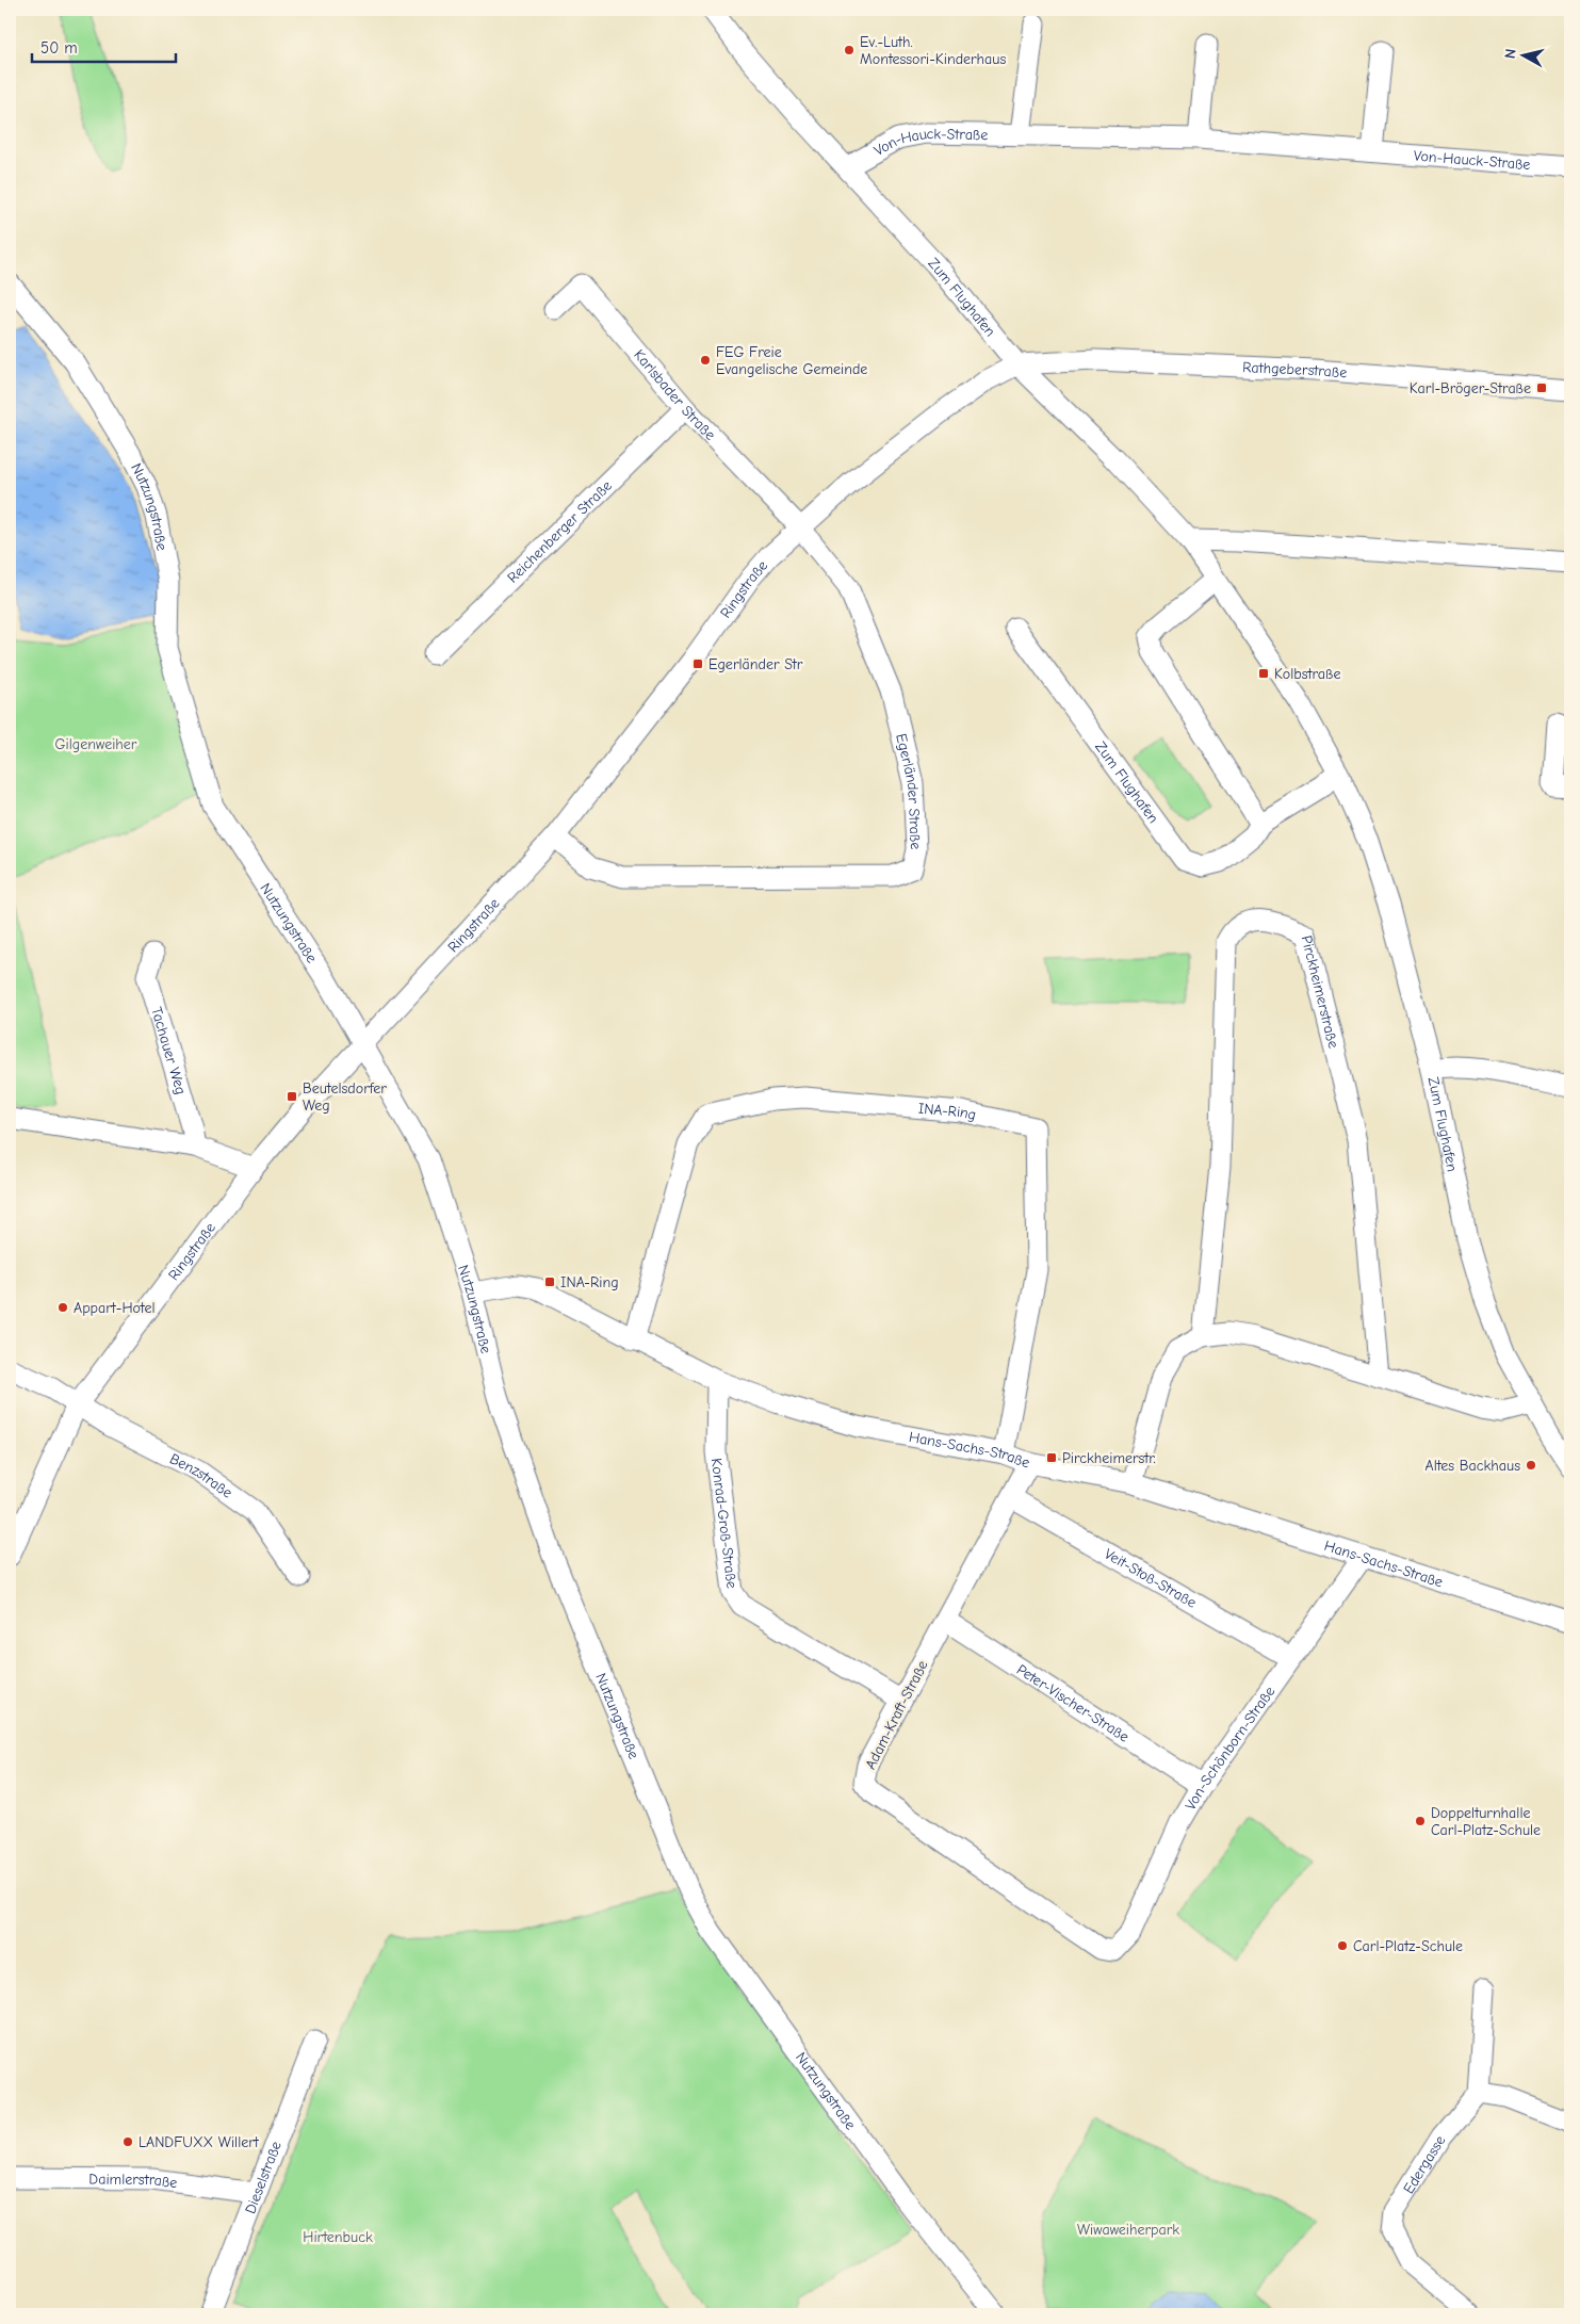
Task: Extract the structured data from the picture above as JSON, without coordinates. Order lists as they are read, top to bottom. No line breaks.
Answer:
{"streets":{"street":["Von-Hauck-Straße","Zum Flughafen","Rathgeberstraße","Karlsbader Straße","Nutzungstraße","Reichenberger Straße","Ringstraße","Egerländer Straße","Pirckheimerstraße","Tachauer Weg","INA-Ring","Hans-Sachs-Straße","Benzstraße","Konrad-Groß-Straße","Veit-Stoß-Straße","Peter-Vischer-Straße","Adam-Kraft-Straße","Von-Schönborn-Straße","Edergasse","Dieselstraße","Daimlerstraße"]},"crossings":[["Von-Hauck-Straße","Zum Flughafen"],["Zum Flughafen","Rathgeberstraße"],["Zum Flughafen","Ringstraße"],["Rathgeberstraße","Ringstraße"],["Karlsbader Straße","Reichenberger Straße"],["Karlsbader Straße","Ringstraße"],["Karlsbader Straße","Egerländer Straße"],["Nutzungstraße","Ringstraße"],["Nutzungstraße","Hans-Sachs-Straße"],["Ringstraße","Egerländer Straße"],["Ringstraße","Benzstraße"],["INA-Ring","Hans-Sachs-Straße"],["Hans-Sachs-Straße","Konrad-Groß-Straße"],["Hans-Sachs-Straße","Adam-Kraft-Straße"],["Hans-Sachs-Straße","Von-Schönborn-Straße"],["Konrad-Groß-Straße","Adam-Kraft-Straße"],["Veit-Stoß-Straße","Adam-Kraft-Straße"],["Veit-Stoß-Straße","Von-Schönborn-Straße"],["Peter-Vischer-Straße","Adam-Kraft-Straße"],["Peter-Vischer-Straße","Von-Schönborn-Straße"],["Adam-Kraft-Straße","Von-Schönborn-Straße"],["Dieselstraße","Daimlerstraße"]],"parks":["Gilgenweiher","Wiwaweiherpark","Hirtenbuck"],"places":{"other":["Ev.-Luth. Montessori-Kinderhaus","FEG Freie Evangelische Gemeinde","Appart-Hotel","Altes Backhaus","Doppelturnhalle Carl-Platz-Schule","Carl-Platz-Schule","LANDFUXX Willert"],"transit":["Karl-Bröger-Straße","Egerländer Str","Kolbstraße","Beutelsdorfer Weg","INA-Ring","Pirckheimerstr."]},"scale_bar":"50 m","north":"left"}
